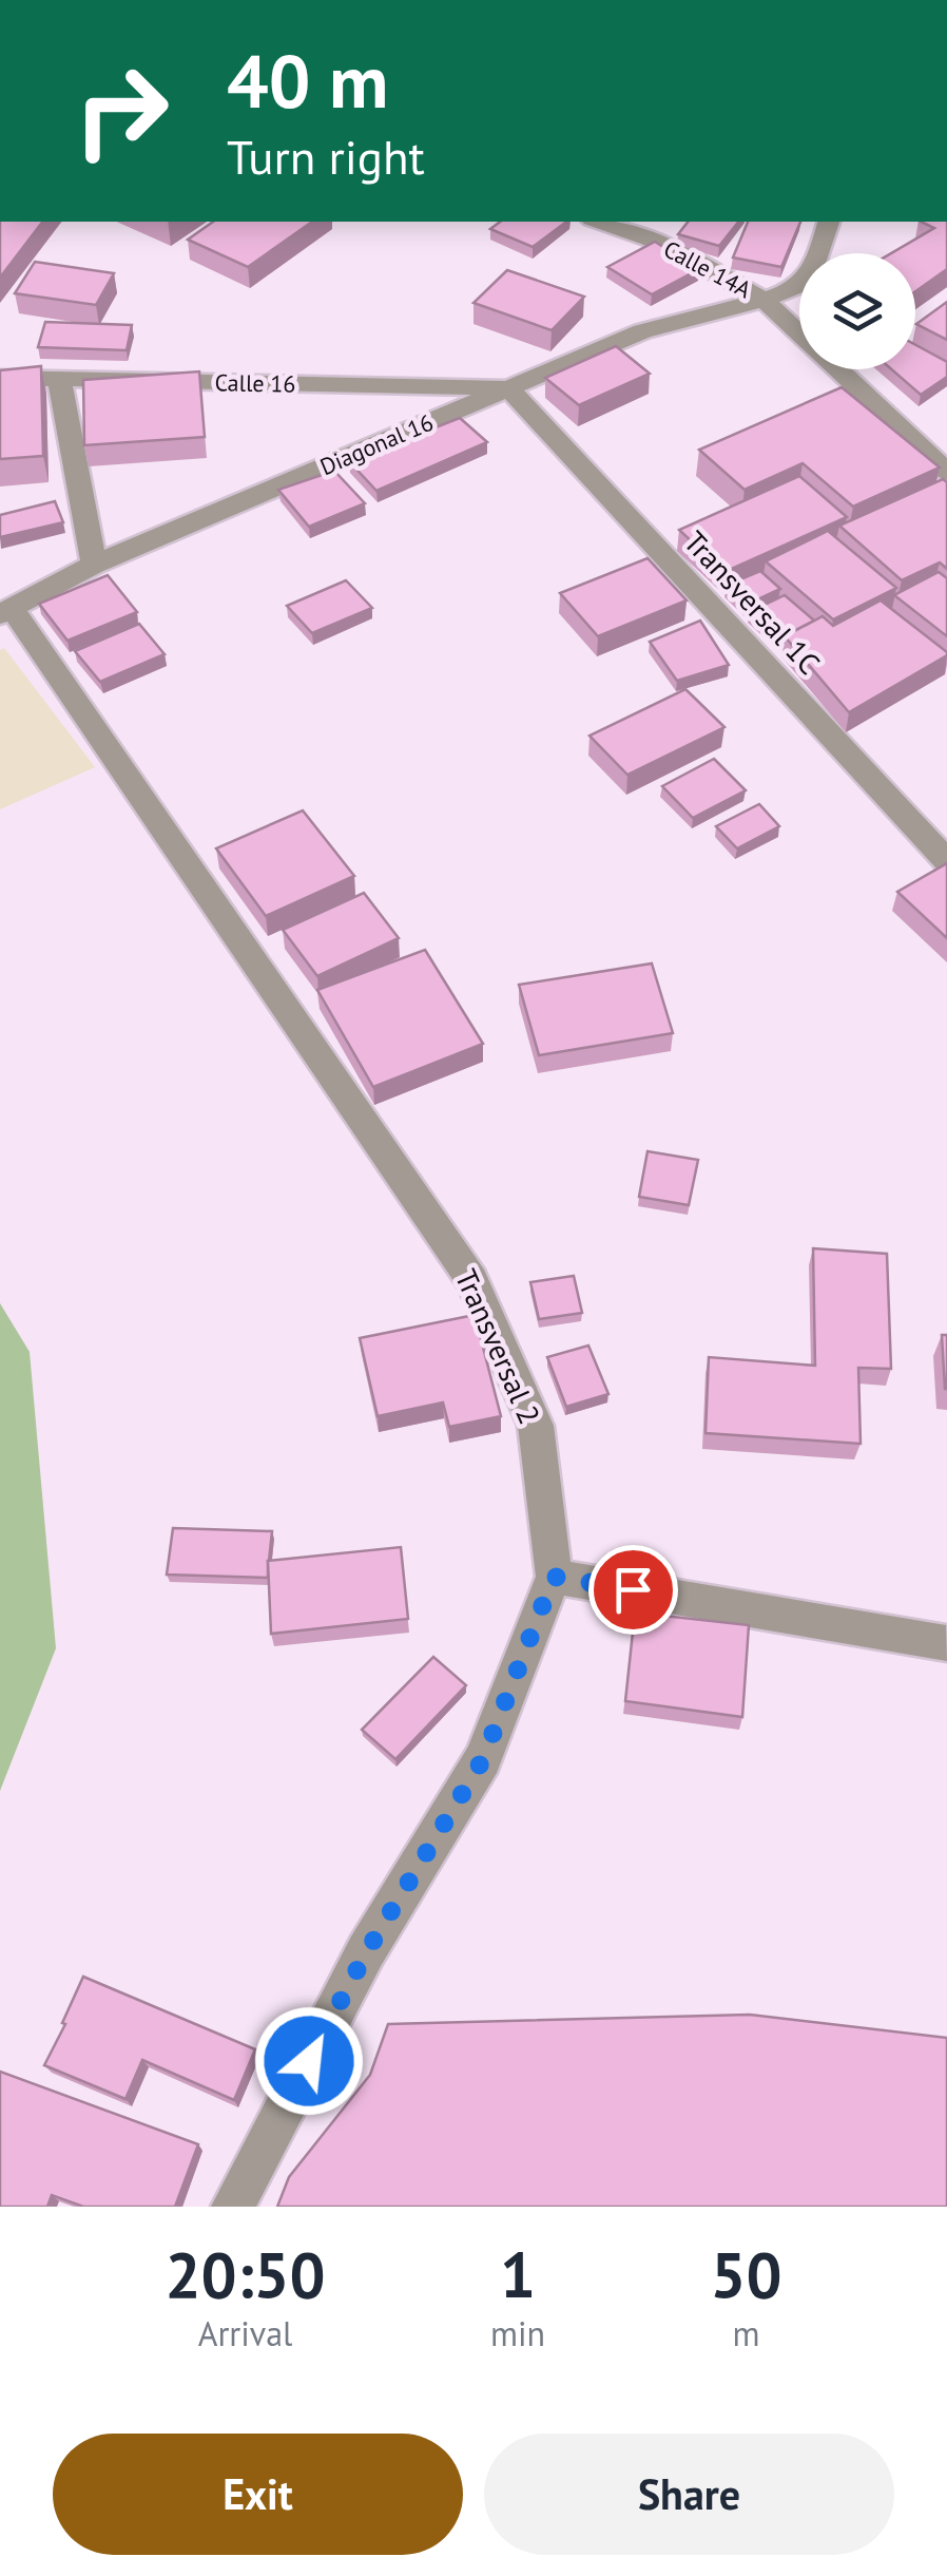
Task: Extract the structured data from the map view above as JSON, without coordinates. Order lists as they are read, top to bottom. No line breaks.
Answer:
{"streets":{"street":["Calle 14A","Calle 16","Diagonal 16","Transversal 1C","Transversal 2"]},"crossings":[["Calle 14A","Diagonal 16"],["Calle 16","Diagonal 16"],["Calle 16","Transversal 1C"],["Diagonal 16","Transversal 1C"],["Diagonal 16","Transversal 2"]],"page":{"turn":["40 m","Turn right"],"eta":["20:50","Arrival","1","min","50","m"],"buttons":["Exit","Share"]}}
